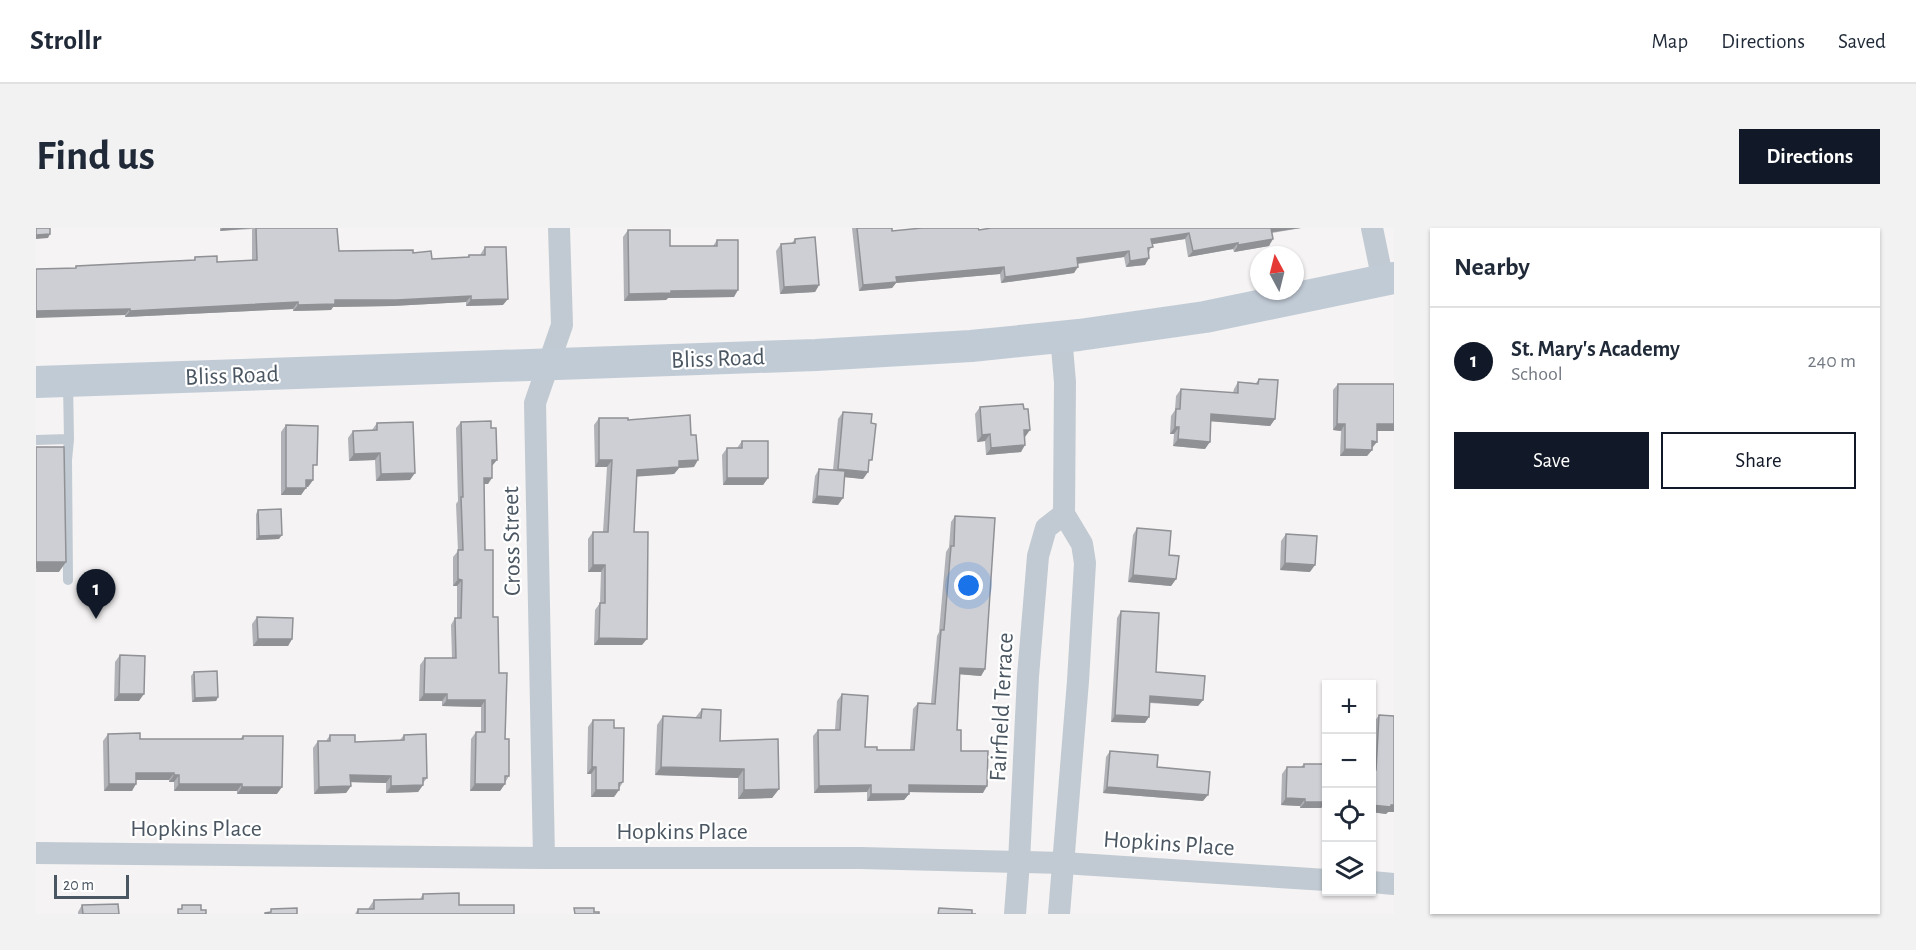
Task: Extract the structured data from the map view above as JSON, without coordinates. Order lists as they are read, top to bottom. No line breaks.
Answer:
{"streets":{"main road":["Bliss Road"],"street":["Cross Street","Fairfield Terrace","Hopkins Place"]},"crossings":[["Bliss Road","Cross Street"],["Cross Street","Hopkins Place"],["Fairfield Terrace","Hopkins Place"]],"scale_bar":"20 m","north":"top","page":{"header":"Strollr","nav":["Map","Directions","Saved"],"buttons":["Directions",["Save","Share"]],"title":"Find us","heading":"Nearby","list":[{"mark":"1","name":"St. Mary's Academy","note":"School","value":"240 m"}],"pins":"1","map_buttons":["+","−"],"scale":"20 m"}}
